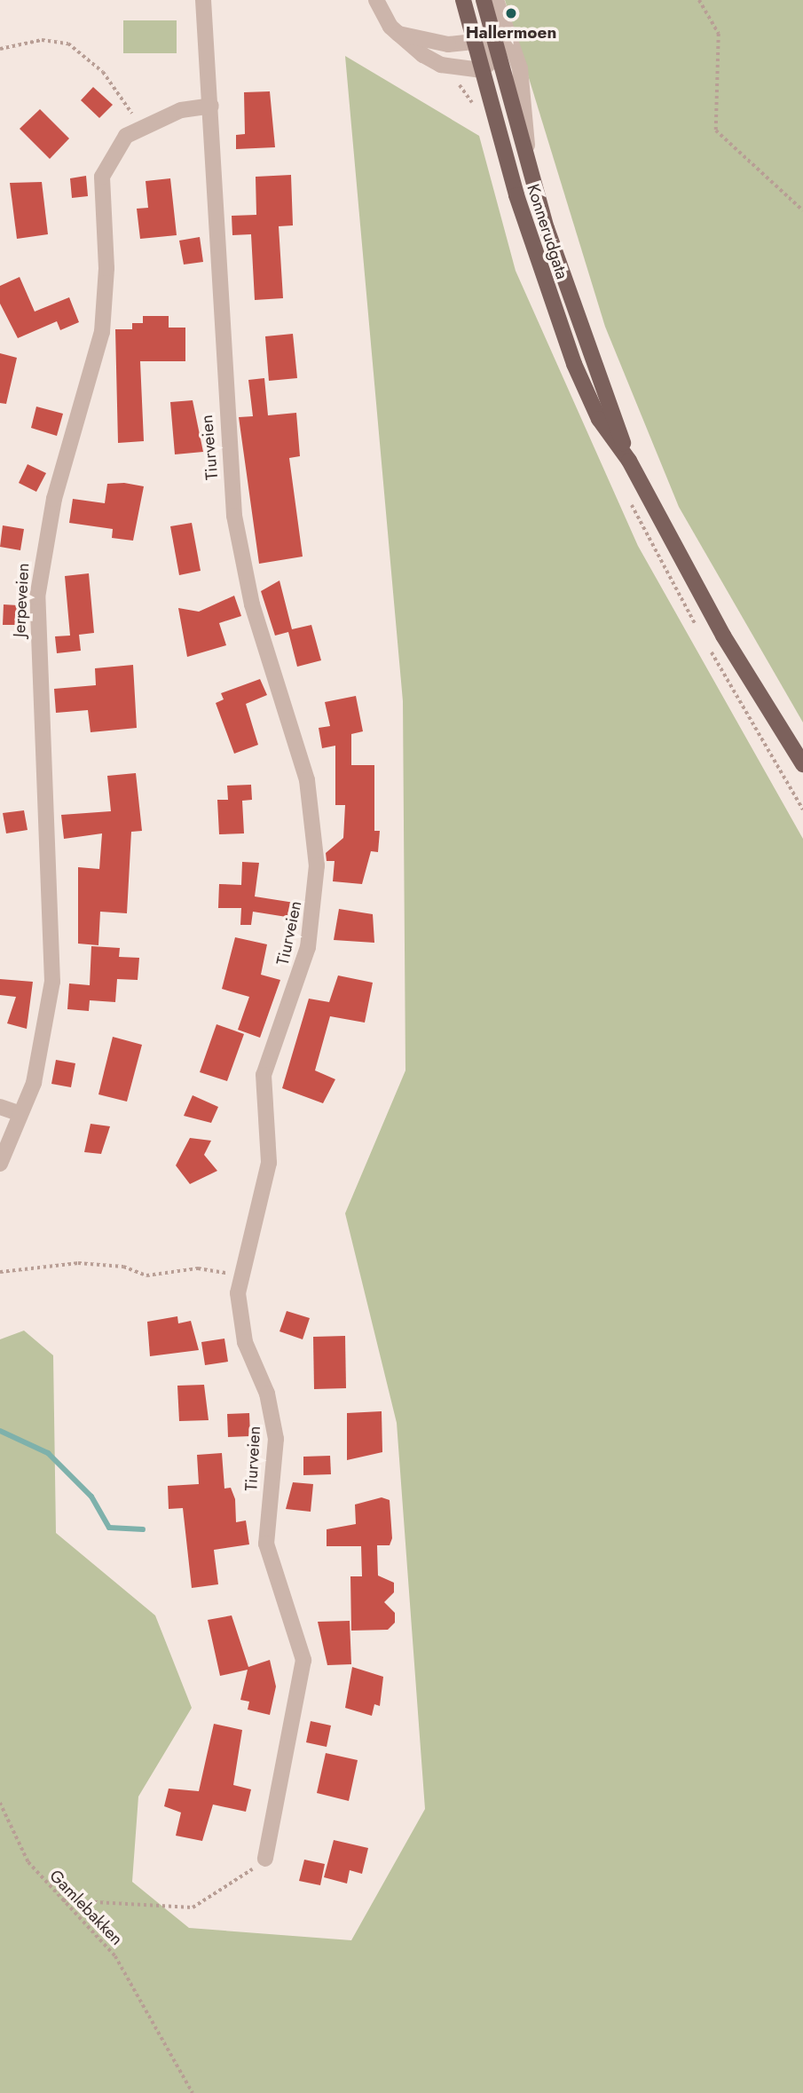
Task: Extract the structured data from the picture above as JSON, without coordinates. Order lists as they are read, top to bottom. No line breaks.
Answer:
{"streets":{"main road":["Konnerudgata"],"street":["Tiurveien","Jerpeveien"],"path":["Gamlebakken"]},"crossings":[["Tiurveien","Jerpeveien"]],"places":["Hallermoen"]}
